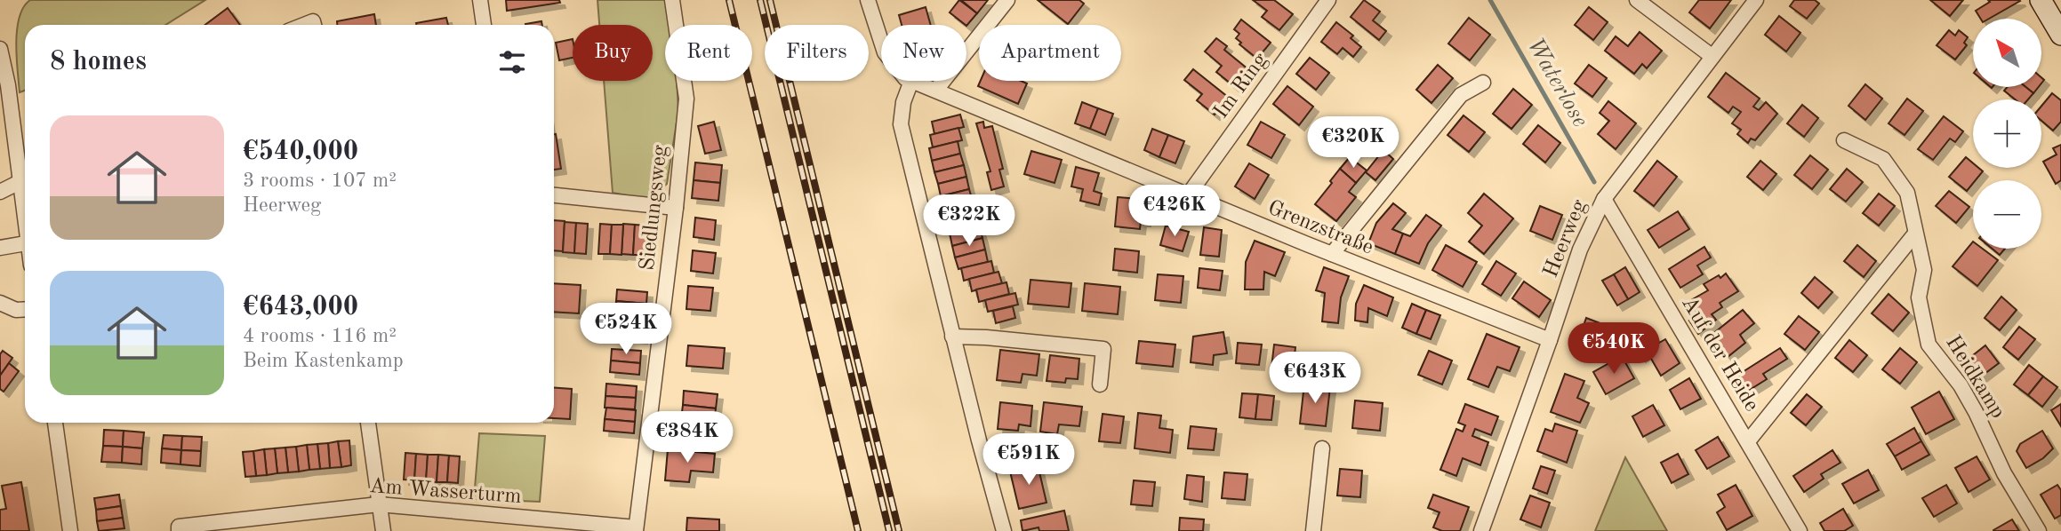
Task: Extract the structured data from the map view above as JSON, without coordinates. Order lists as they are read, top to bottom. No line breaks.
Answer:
{"streets":{"street":["Im Ring","Siedlungsweg","Grenzstraße","Heerweg","Auf der Heide","Heidkamp","Am Wasserturm"]},"crossings":[["Im Ring","Grenzstraße"],["Siedlungsweg","Am Wasserturm"],["Grenzstraße","Heerweg"],["Heerweg","Auf der Heide"]],"water":["Waterlose"],"north":"top left","page":{"map_buttons":["+","−"],"chip":["Buy","Rent","Filters","New","Apartment"],"heading":"8 homes","list":[{"name":"€540,000","note":"3 rooms · 107 m² · Heerweg"},{"name":"€643,000","note":"4 rooms · 116 m² · Beim Kastenkamp"}],"price":["€320K","€426K","€322K","€524K","€540K","€643K","€384K","€591K"]}}
